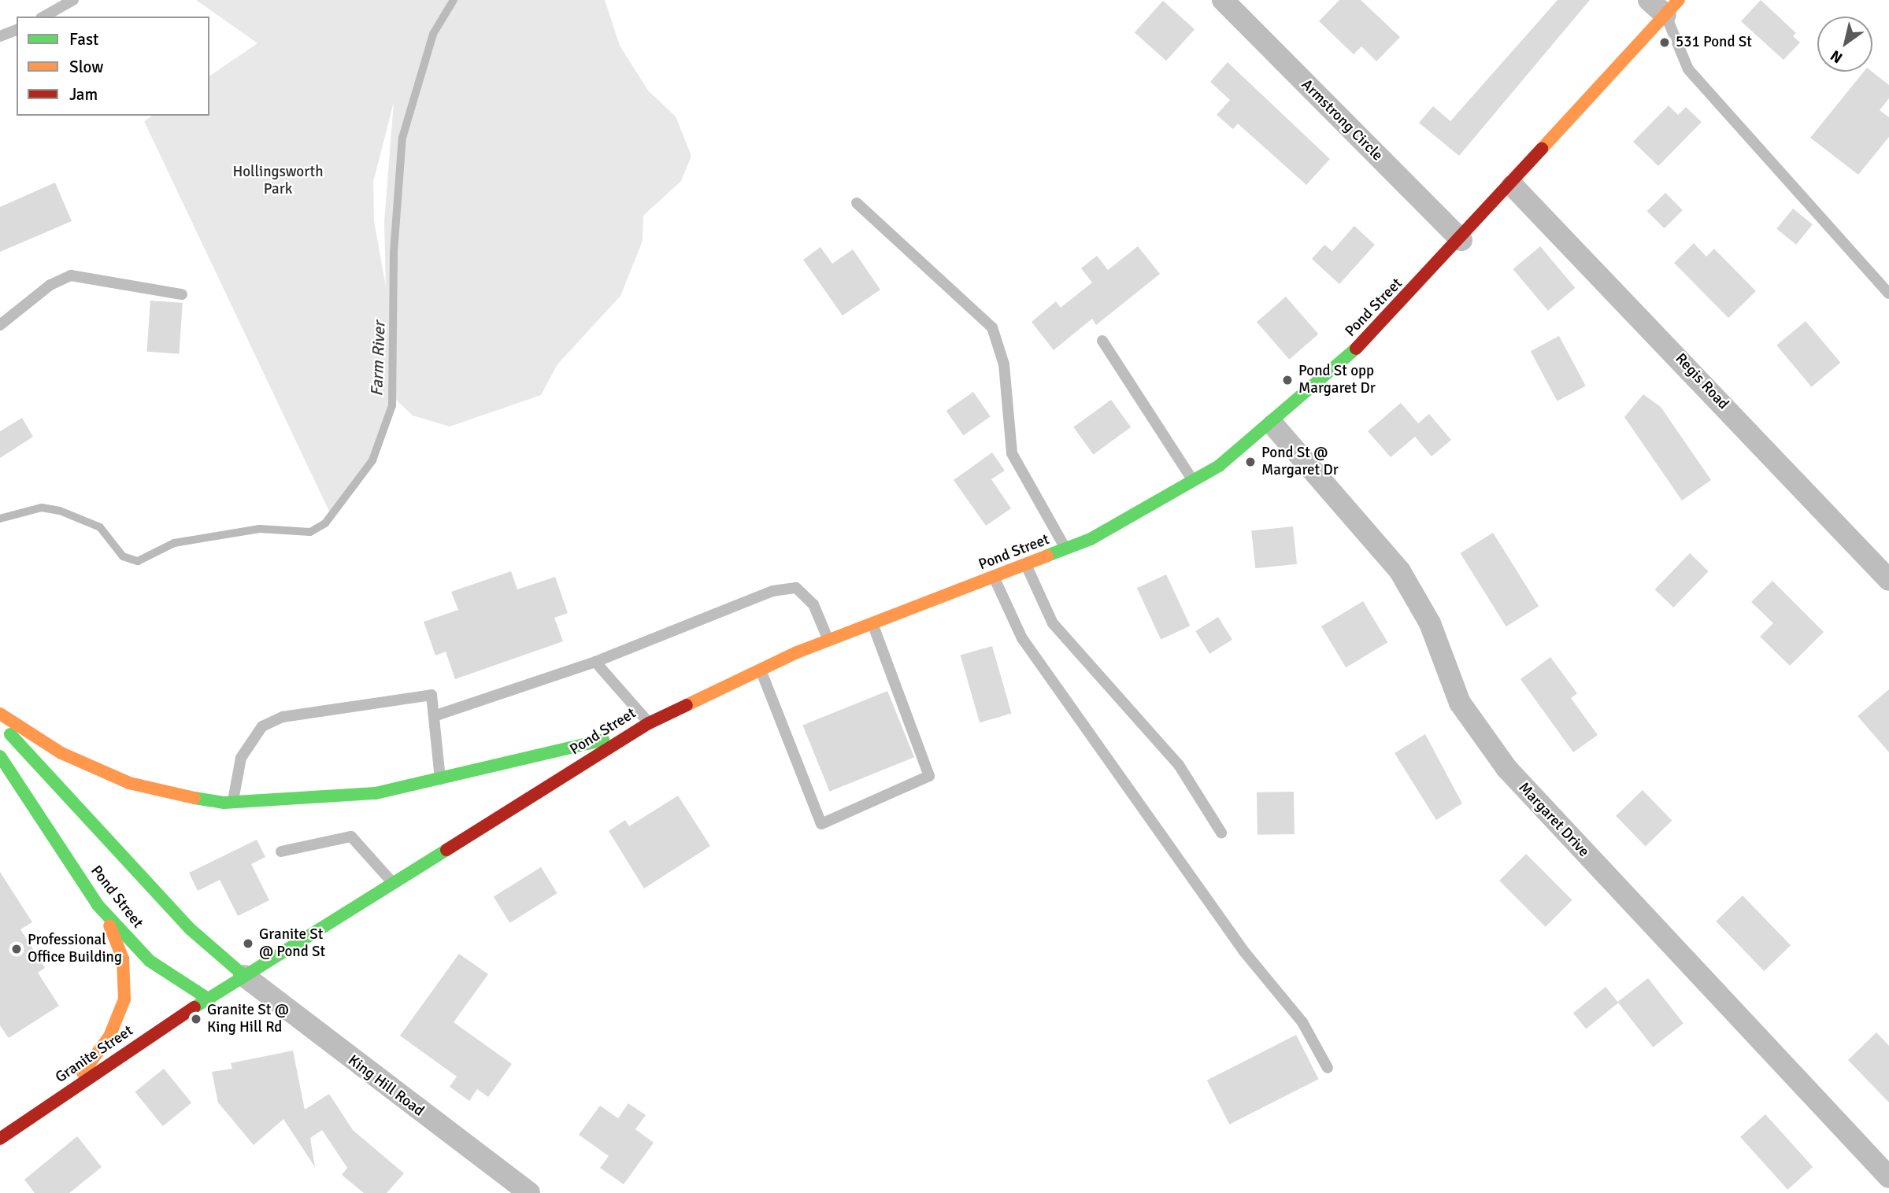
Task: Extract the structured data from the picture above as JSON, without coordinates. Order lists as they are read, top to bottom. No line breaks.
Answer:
{"streets":{"main road":["Pond Street","Granite Street"],"street":["Armstrong Circle","Regis Road","Margaret Drive","King Hill Road"]},"crossings":[["Armstrong Circle","Pond Street"],["Pond Street","Regis Road"],["Pond Street","Margaret Drive"],["Pond Street","Granite Street"],["Pond Street","King Hill Road"]],"water":["Farm River"],"parks":["Hollingsworth Park"],"places":["531 Pond St","Pond St opp Margaret Dr","Pond St @ Margaret Dr","Granite St @ Pond St","Professional Office Building","Granite St @ King Hill Rd"],"legend":["Fast","Slow","Jam"],"north":"bottom left"}
